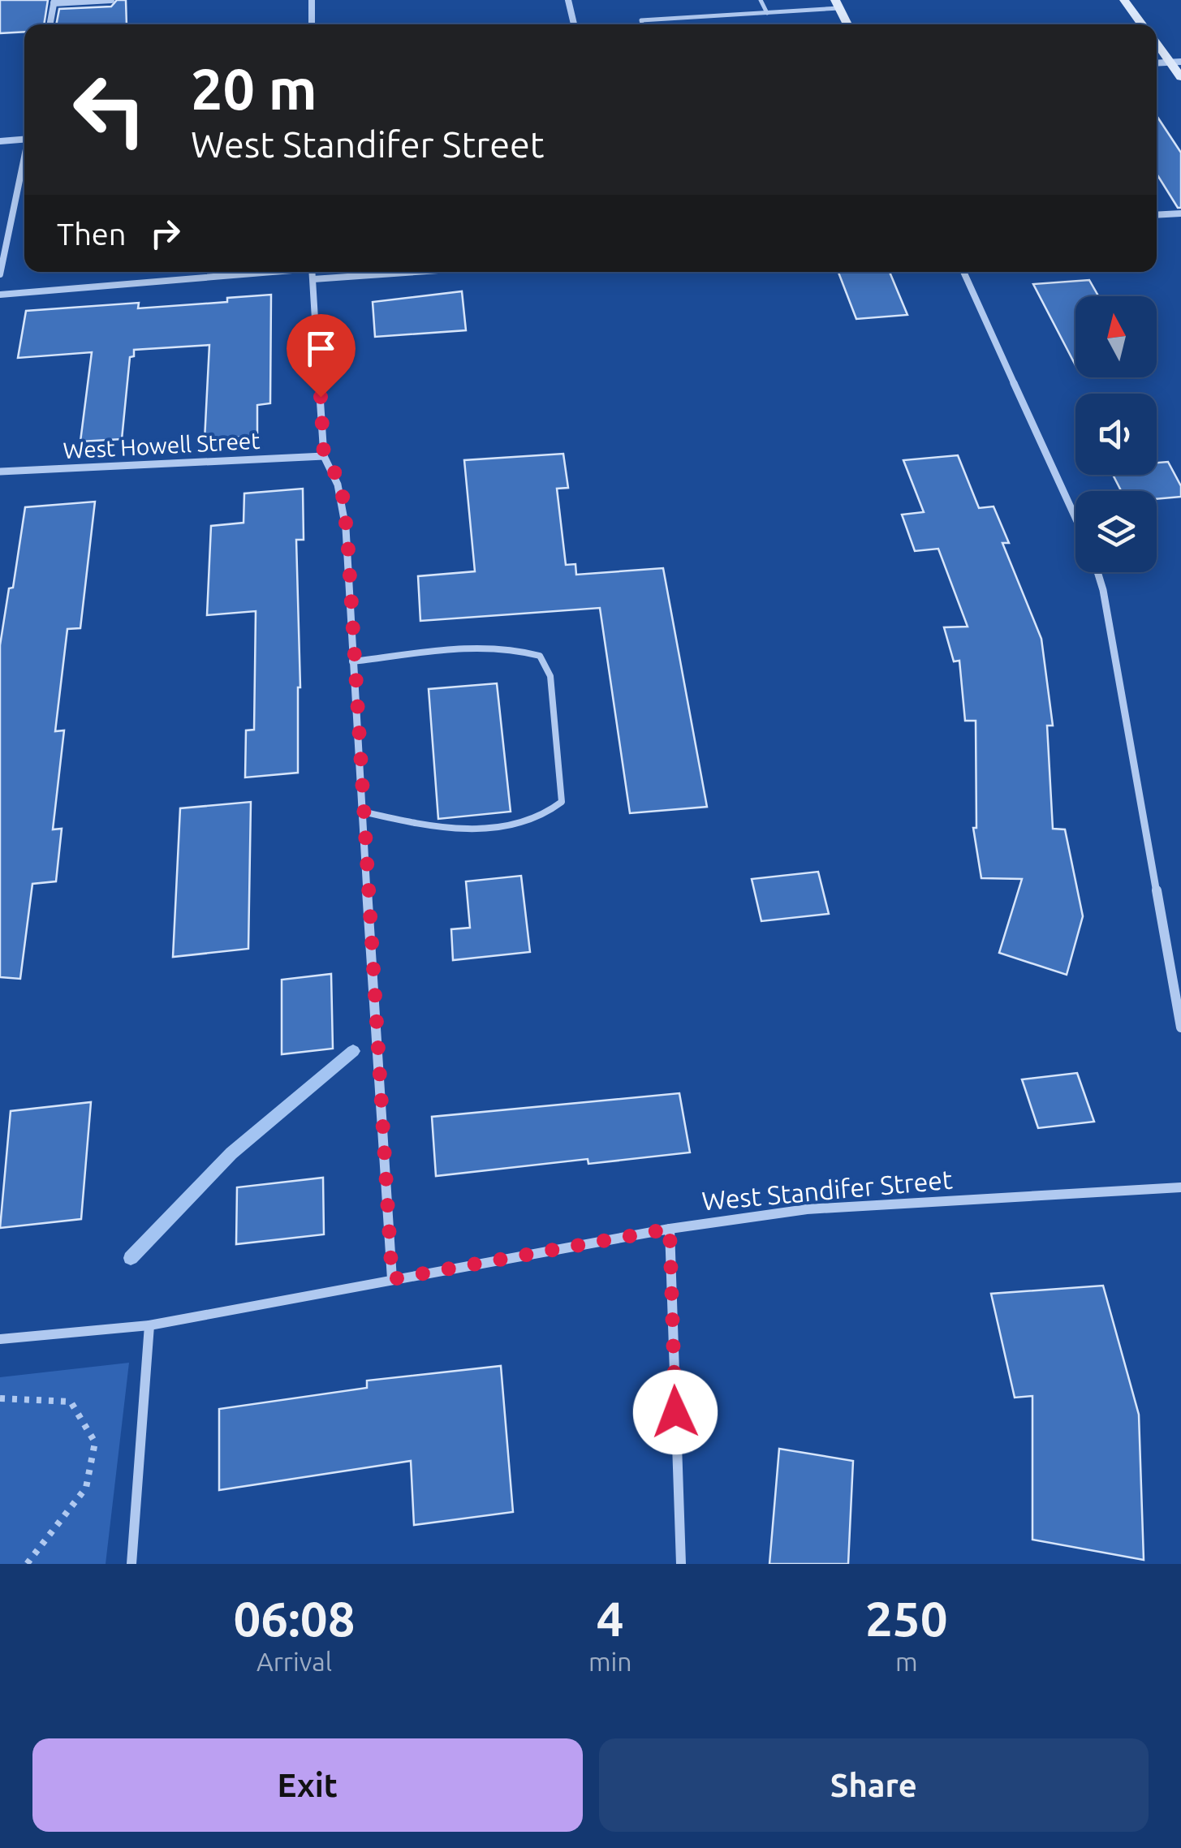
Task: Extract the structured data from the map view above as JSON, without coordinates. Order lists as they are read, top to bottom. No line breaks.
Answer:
{"streets":{"street":["West Howell Street","West Standifer Street"]},"north":"top","page":{"turn":["20 m","West Standifer Street"],"then":"Then","eta":["06:08","Arrival","4","min","250","m"],"buttons":["Exit","Share"]}}
